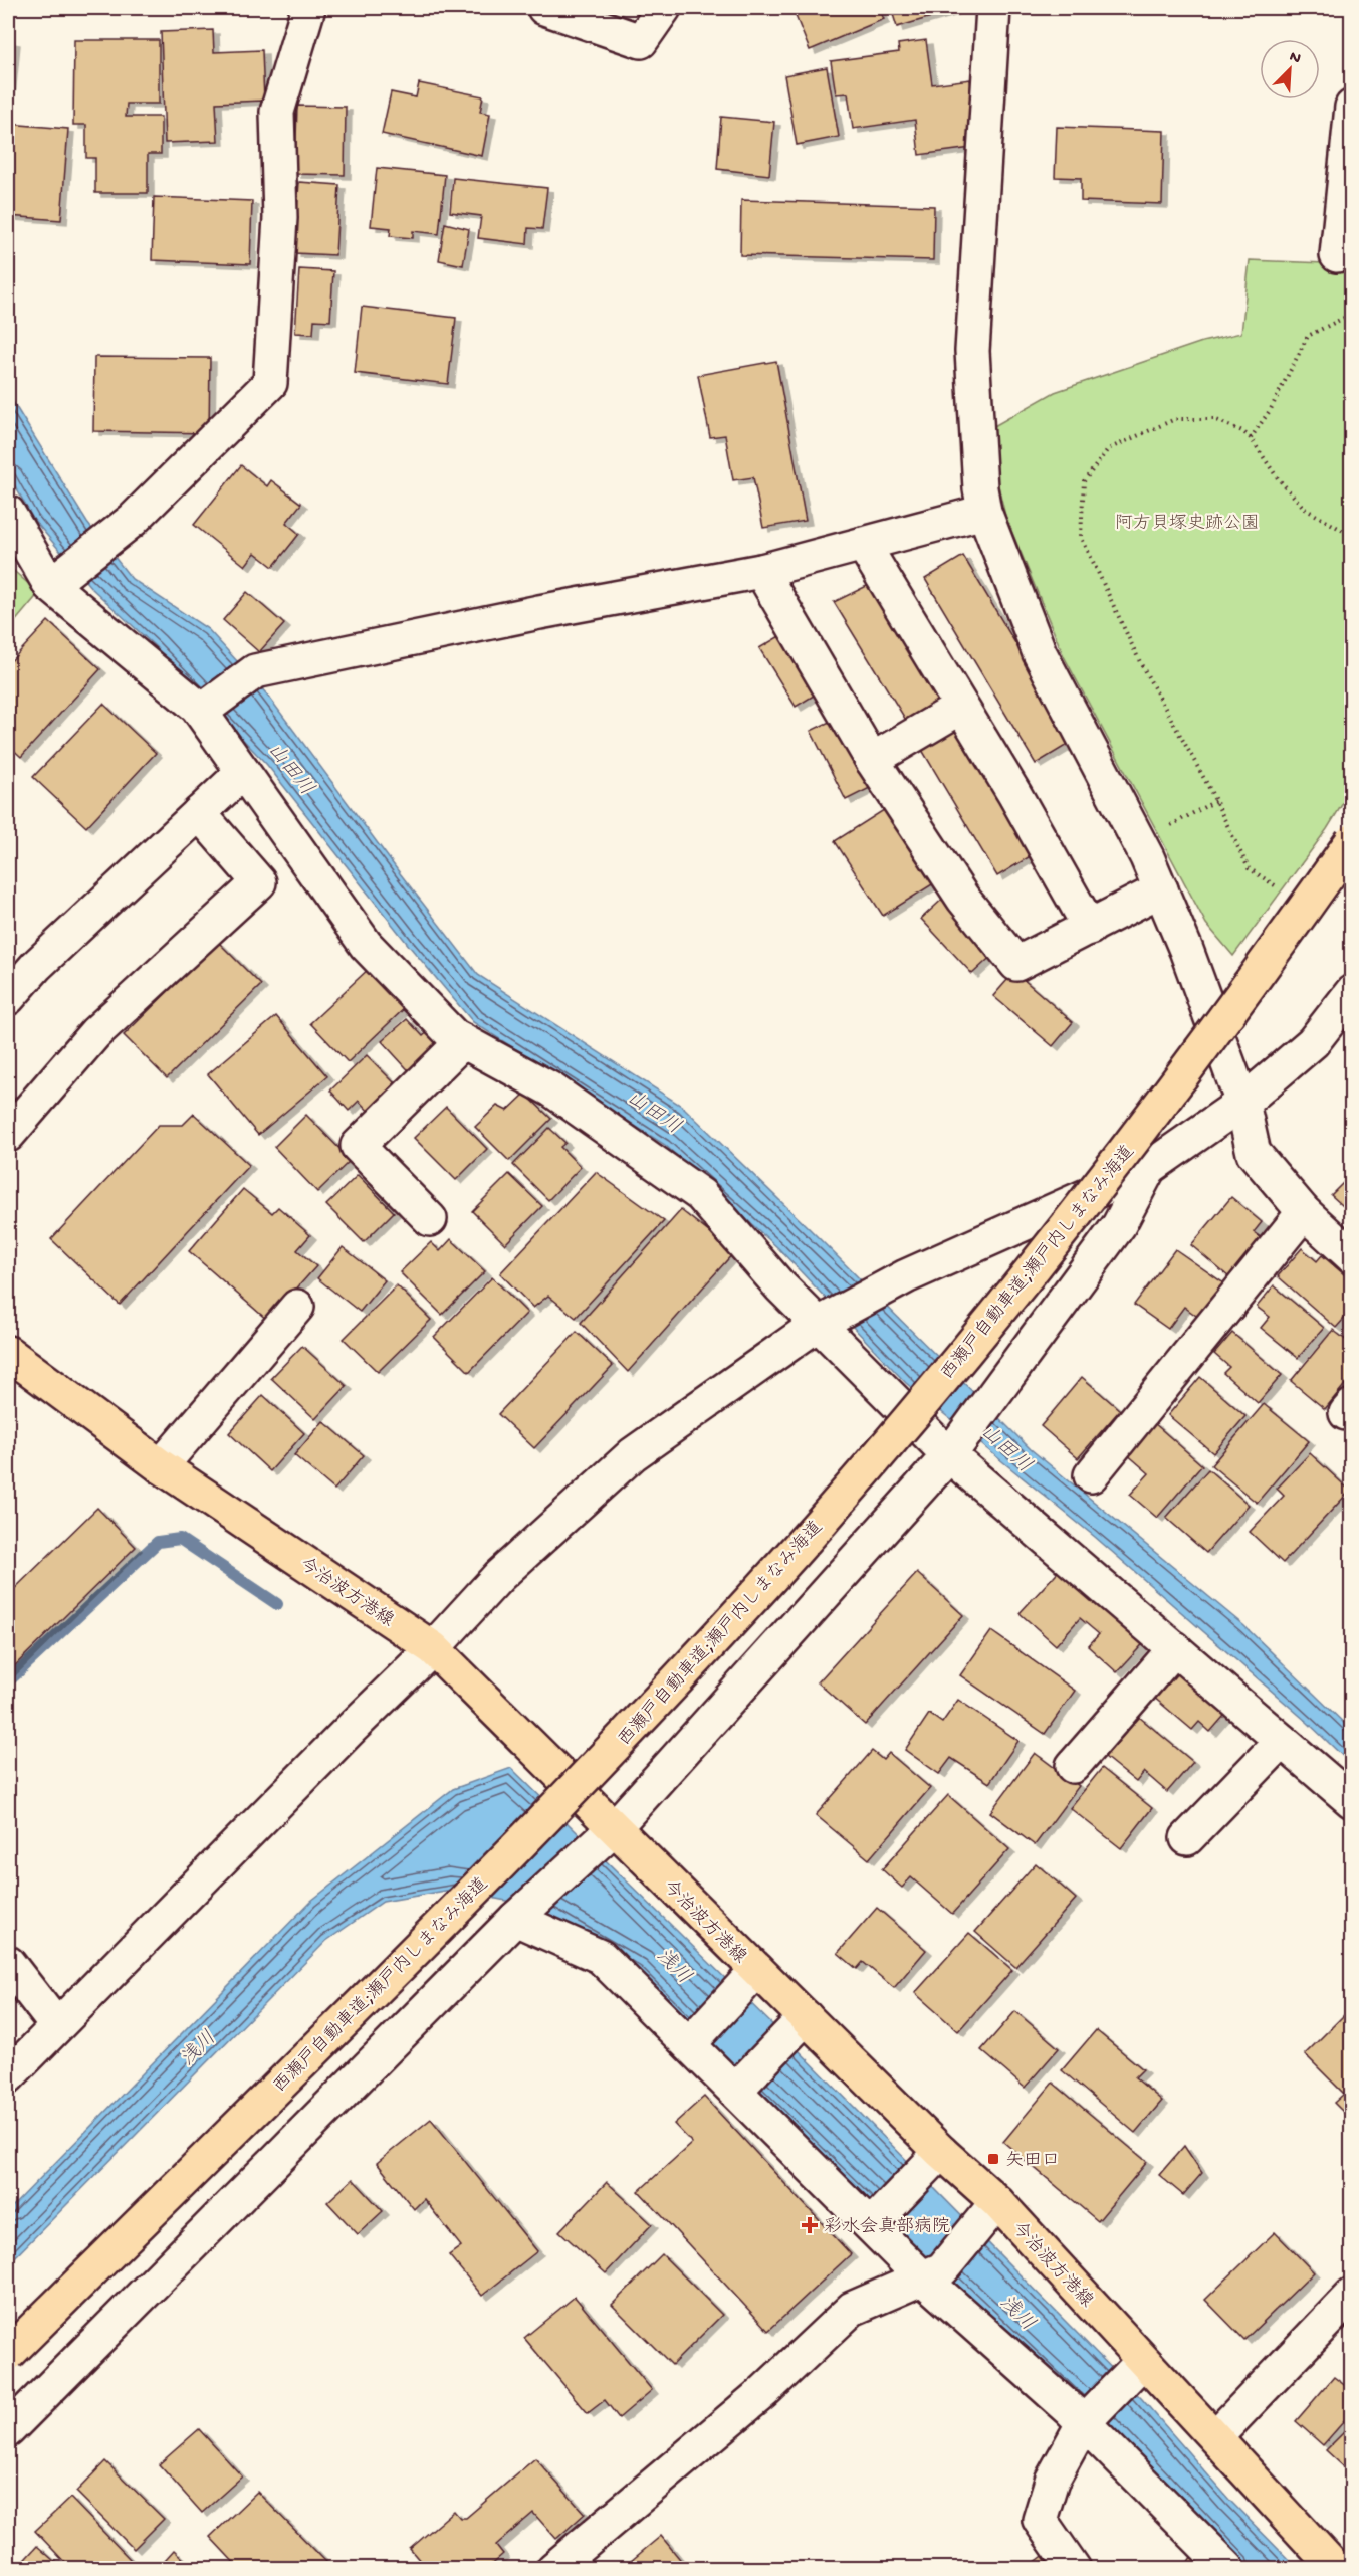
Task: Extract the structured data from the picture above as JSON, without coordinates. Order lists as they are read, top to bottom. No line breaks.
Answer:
{"streets":{"main road":["西瀬戸自動車道;瀬戸内しまなみ海道","今治波方港線"]},"water":["山田川","浅川"],"parks":["阿方貝塚史跡公園"],"places":{"transit":["矢田口"],"health":["彩水会真部病院"]},"north":"top right"}
